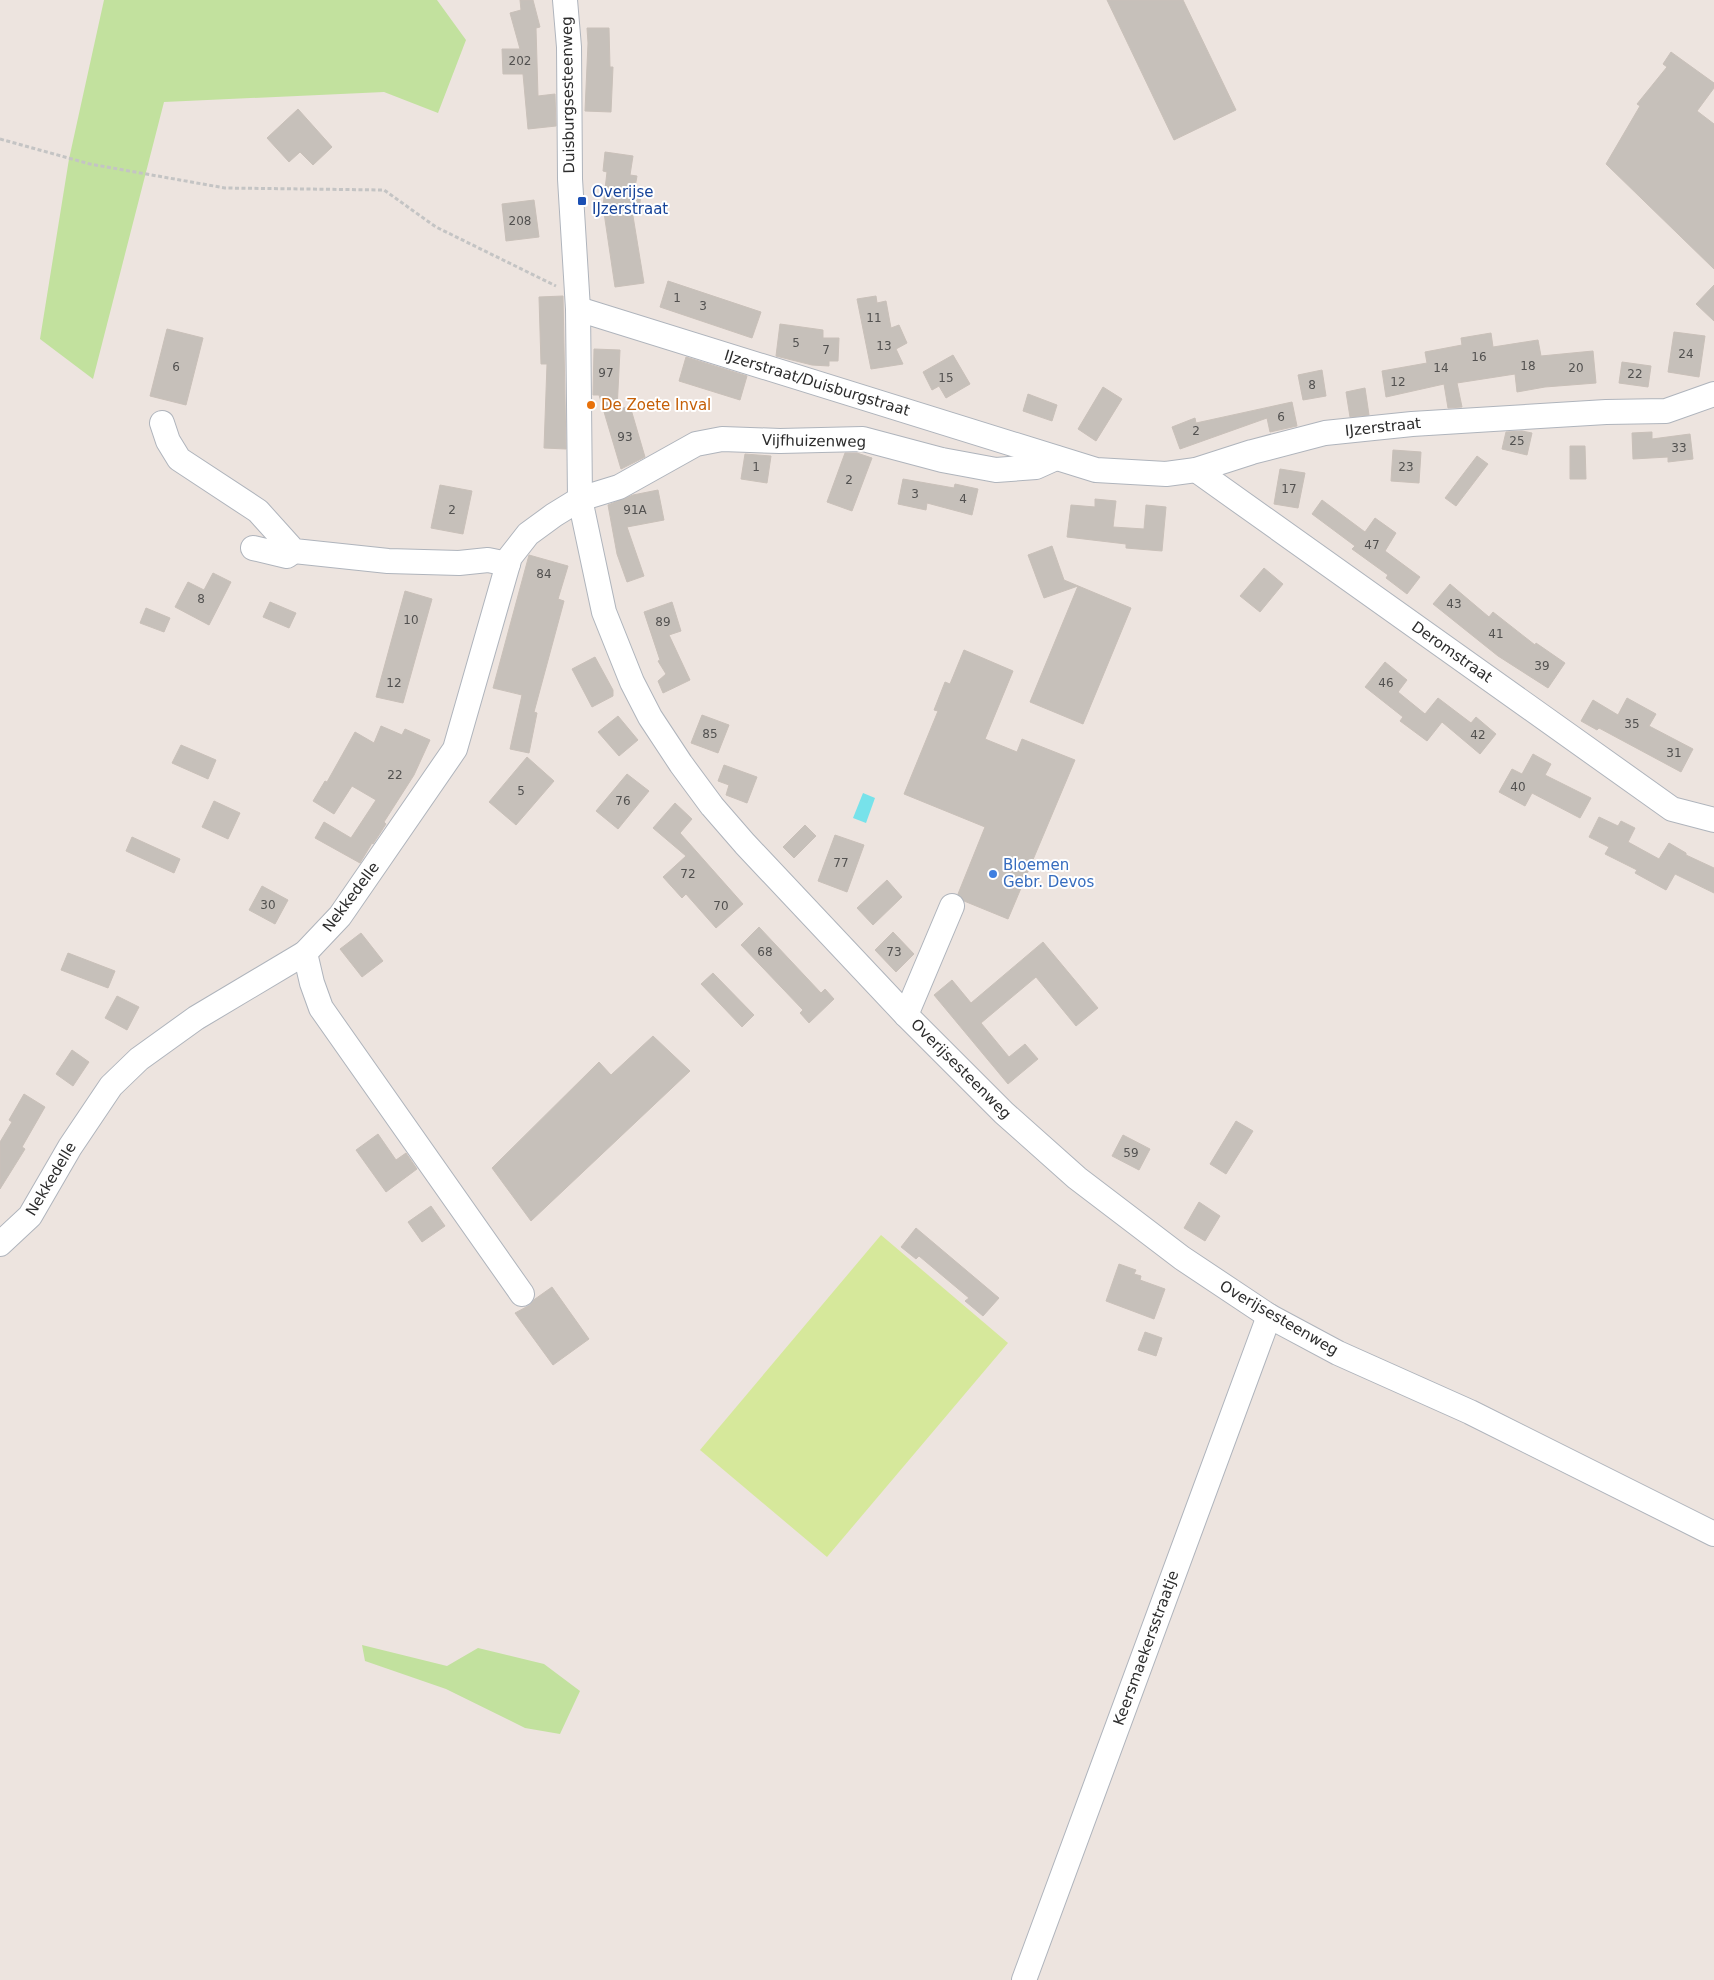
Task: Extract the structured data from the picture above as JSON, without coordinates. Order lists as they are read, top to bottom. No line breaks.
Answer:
{"streets":{"street":["Duisburgsesteenweg","IJzerstraat/Duisburgstraat","IJzerstraat","Vijfhuizenweg","Deromstraat","Nekkedelle","Overijsesteenweg","Keersmaekersstraatje"]},"crossings":[["Duisburgsesteenweg","IJzerstraat/Duisburgstraat"],["Duisburgsesteenweg","Overijsesteenweg"],["IJzerstraat/Duisburgstraat","IJzerstraat"],["IJzerstraat/Duisburgstraat","Vijfhuizenweg"],["IJzerstraat/Duisburgstraat","Overijsesteenweg"],["IJzerstraat","Vijfhuizenweg"],["IJzerstraat","Deromstraat"],["Vijfhuizenweg","Nekkedelle"],["Vijfhuizenweg","Overijsesteenweg"],["Nekkedelle","Overijsesteenweg"],["Overijsesteenweg","Keersmaekersstraatje"]],"places":{"transit":["Overijse IJzerstraat"],"other":["De Zoete Inval","Bloemen Gebr. Devos"]},"house_numbers":["202","208","1","3","11","5","13","7","24","16","18","6","14","20","97","22","15","12","8","6","2","93","25","33","1","23","2","17","3","4","2","91A","47","84","8","43","10","89","41","39","12","46","35","85","42","31","22","40","5","76","77","72","30","70","68","73","59"]}
